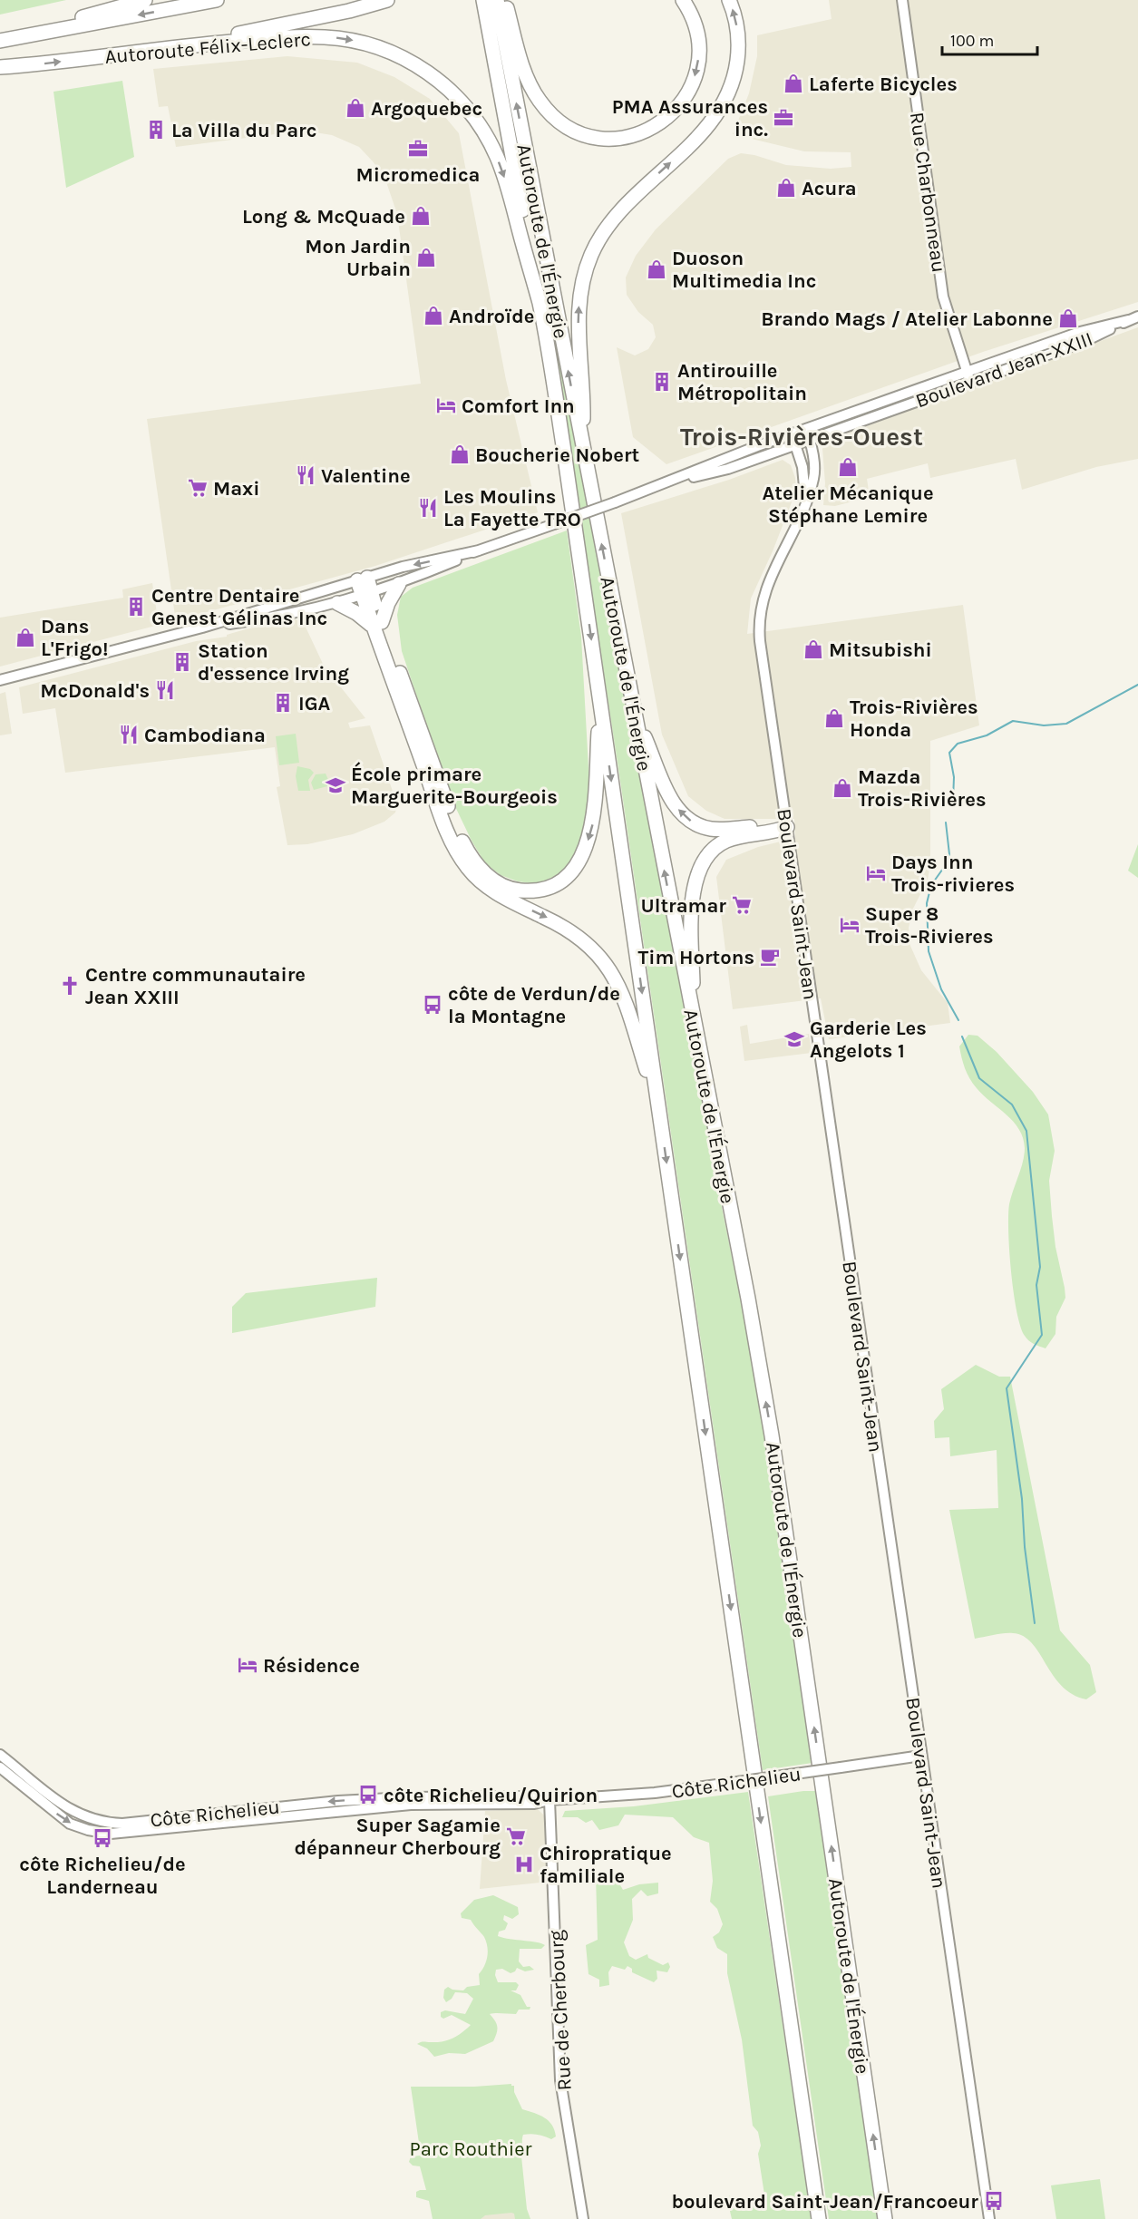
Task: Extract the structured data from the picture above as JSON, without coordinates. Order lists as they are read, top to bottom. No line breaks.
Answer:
{"streets":{"highway":["Autoroute Félix-Leclerc","Autoroute de l'Énergie"],"street":["Rue Charbonneau","Boulevard Jean-XXIII","Boulevard Saint-Jean","Côte Richelieu","Rue de Cherbourg"]},"crossings":[["Autoroute Félix-Leclerc","Autoroute de l'Énergie"],["Rue Charbonneau","Boulevard Jean-XXIII"],["Boulevard Jean-XXIII","Boulevard Saint-Jean"],["Boulevard Saint-Jean","Côte Richelieu"],["Côte Richelieu","Rue de Cherbourg"]],"districts":["Trois-Rivières-Ouest"],"parks":["Parc Routhier"],"places":{"shop":["Laferte Bicycles","Argoquebec","Acura","Long & McQuade","Mon Jardin Urbain","Duoson Multimedia Inc","Androïde","Brando Mags / Atelier Labonne","Boucherie Nobert","Atelier Mécanique Stéphane Lemire","Dans L'Frigo!","Mitsubishi","Trois-Rivières Honda","Mazda Trois-Rivières"],"office":["PMA Assurances inc.","Micromedica"],"building":["La Villa du Parc","Antirouille Métropolitain","Centre Dentaire Genest Gélinas Inc","Station d'essence Irving","IGA"],"hotel":["Comfort Inn","Days Inn Trois-rivieres","Super 8 Trois-Rivieres","Résidence"],"restaurant":["Valentine","Les Moulins La Fayette TRO","McDonald's","Cambodiana"],"supermarket":["Maxi","Ultramar","Super Sagamie dépanneur Cherbourg"],"school or university":["École primare Marguerite-Bourgeois","Garderie Les Angelots 1"],"cafe":["Tim Hortons"],"church":["Centre communautaire Jean XXIII"],"bus stop":["côte de Verdun/de la Montagne","côte Richelieu/Quirion","côte Richelieu/de Landerneau","boulevard Saint-Jean/Francoeur"],"hospital":["Chiropratique familiale"]},"scale_bar":"100 m"}
